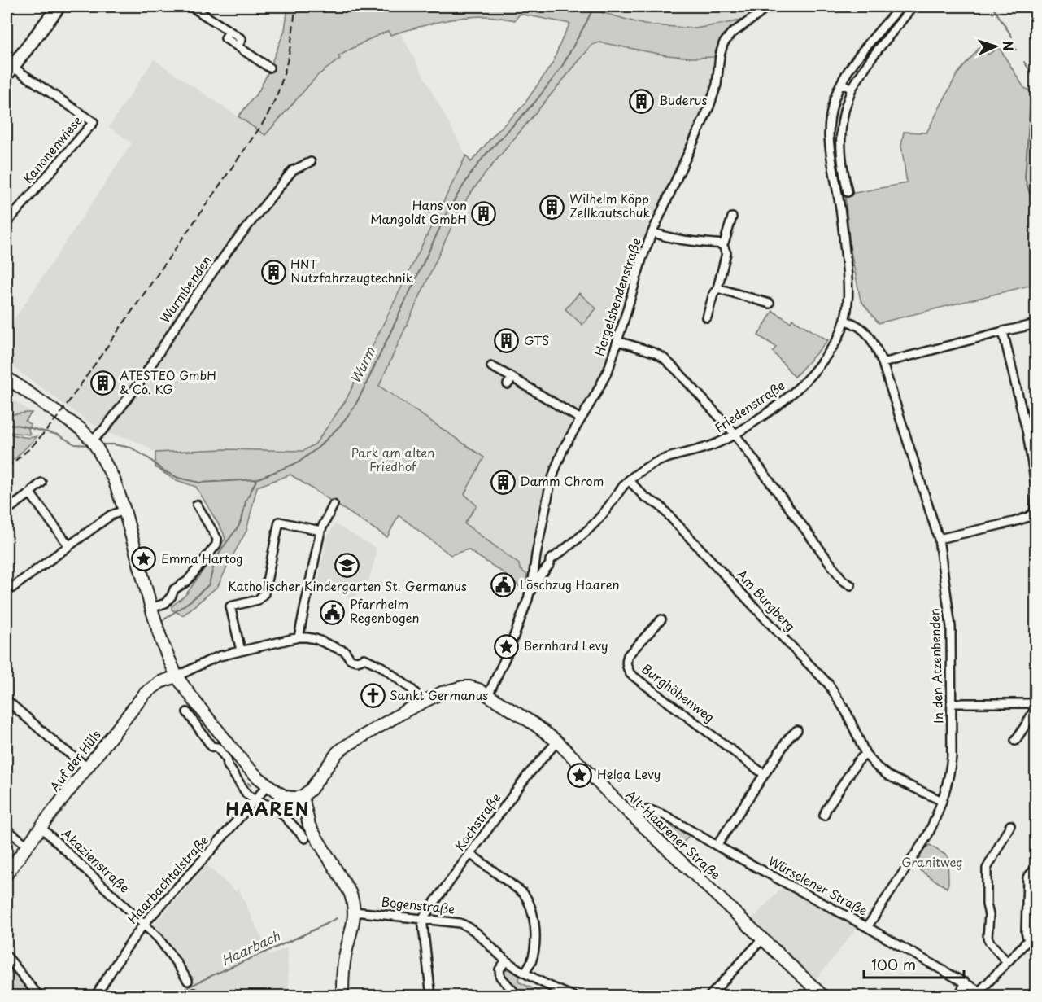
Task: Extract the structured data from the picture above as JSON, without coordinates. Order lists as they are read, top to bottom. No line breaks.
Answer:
{"streets":{"main road":["Auf der Hüls","Alt-Haarener Straße"],"street":["Kanonenwiese","Wurmbenden","Hergelsbendenstraße","Friedenstraße","Am Burgberg","In den Atzenbenden","Burghöhenweg","Kochstraße","Akazienstraße","Haarbachtalstraße","Würselener Straße","Bogenstraße"]},"crossings":[["Hergelsbendenstraße","Friedenstraße"],["Friedenstraße","Am Burgberg"],["Friedenstraße","In den Atzenbenden"],["Friedenstraße","Alt-Haarener Straße"],["Am Burgberg","In den Atzenbenden"],["In den Atzenbenden","Würselener Straße"],["Auf der Hüls","Akazienstraße"],["Kochstraße","Alt-Haarener Straße"],["Kochstraße","Bogenstraße"],["Alt-Haarener Straße","Würselener Straße"],["Akazienstraße","Haarbachtalstraße"]],"districts":["HAAREN"],"water":["Wurm","Haarbach"],"parks":["Park am alten Friedhof","Granitweg"],"places":{"building":["Buderus","Wilhelm Köpp Zellkautschuk","Hans von Mangoldt GmbH","HNT Nutzfahrzeugtechnik","GTS","ATESTEO GmbH & Co. KG","Damm Chrom"],"place":["Emma Hartog","Bernhard Levy","Helga Levy"],"school or university":["Katholischer Kindergarten St. Germanus"],"public building":["Löschzug Haaren","Pfarrheim Regenbogen"],"church":["Sankt Germanus"]},"scale_bar":"100 m","north":"right"}
